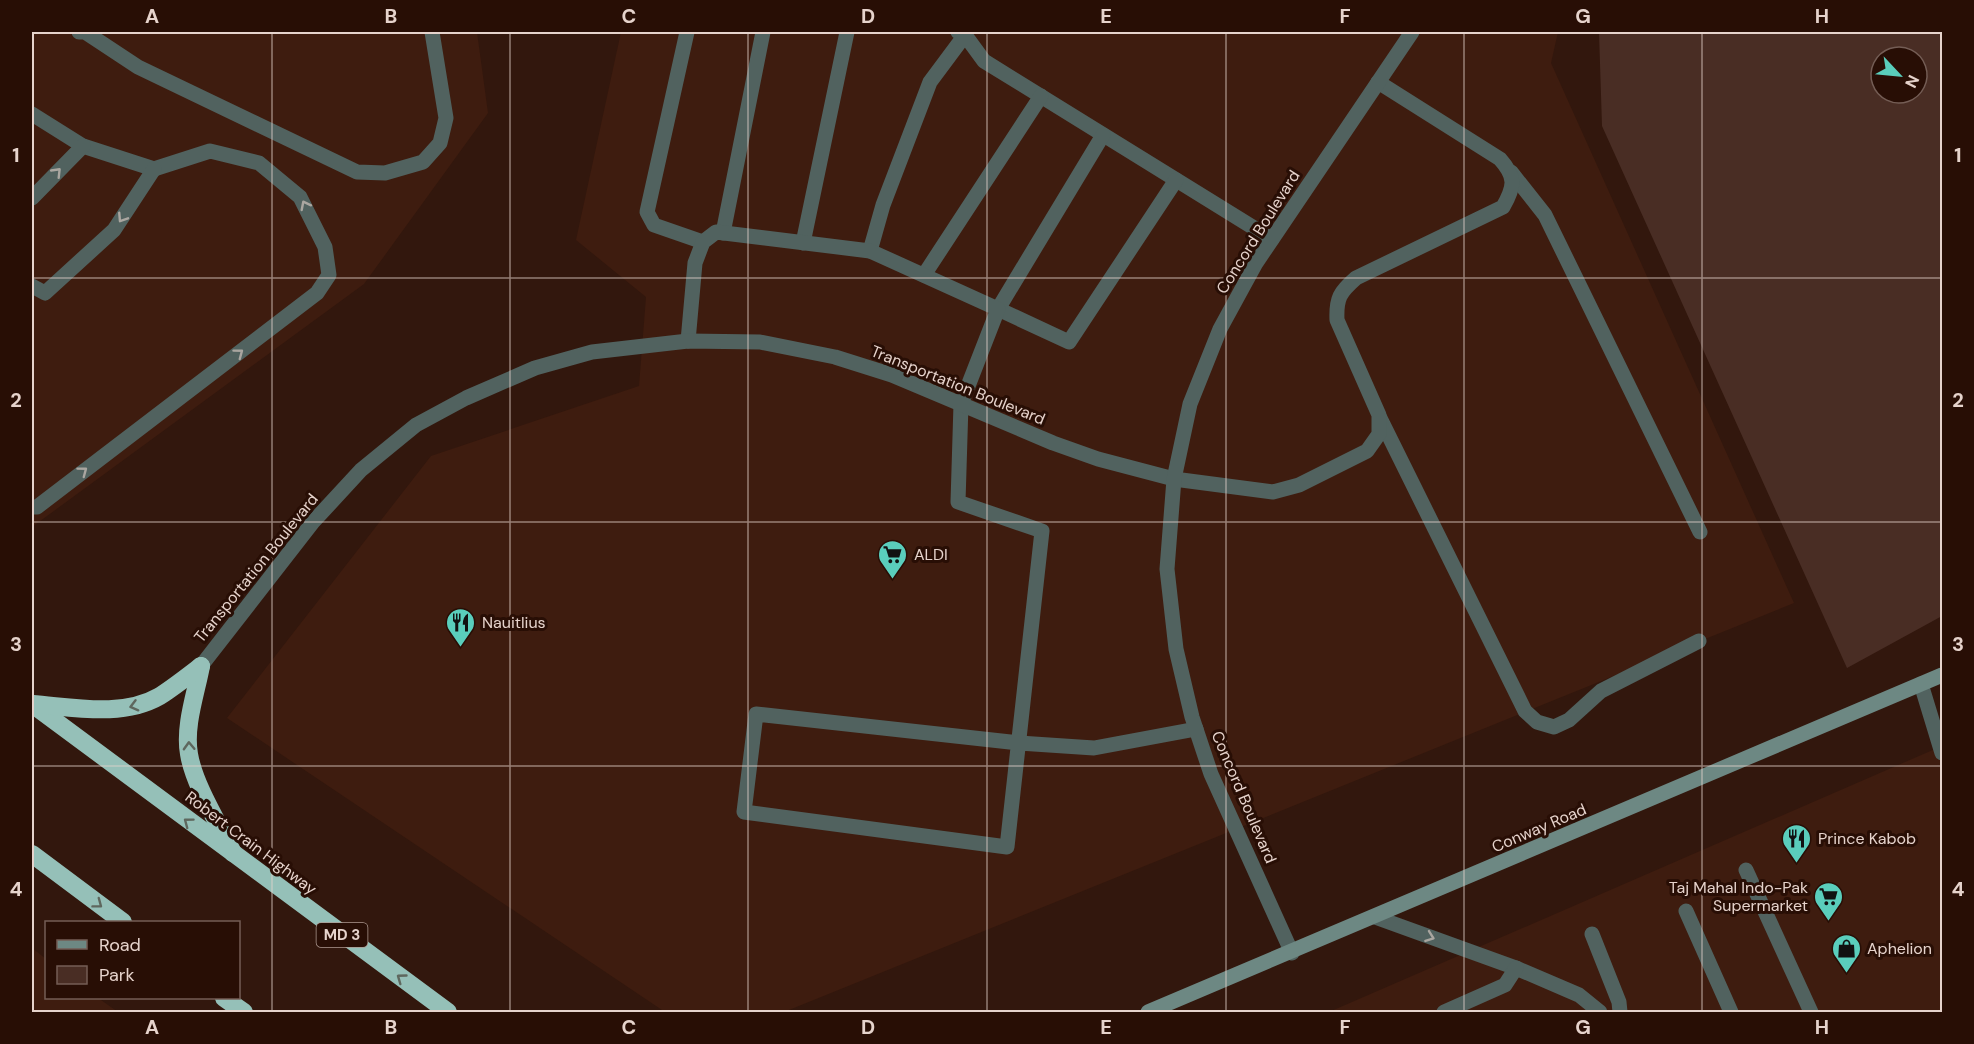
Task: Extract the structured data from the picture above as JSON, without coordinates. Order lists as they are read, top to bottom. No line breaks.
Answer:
{"streets":{"highway":["Robert Crain Highway","MD 3"],"street":["Concord Boulevard","Transportation Boulevard","Conway Road"]},"crossings":[["Concord Boulevard","Transportation Boulevard"],["Concord Boulevard","Conway Road"]],"one_way":["Robert Crain Highway"],"places":{"supermarket":["ALDI","Taj Mahal Indo-Pak Supermarket"],"restaurant":["Nauitlius","Prince Kabob"],"shop":["Aphelion"]},"legend":["Road","Park"],"north":"bottom right","grid":{"columns":["A","B","C","D","E","F","G","H"],"rows":["1","2","3","4"]}}
